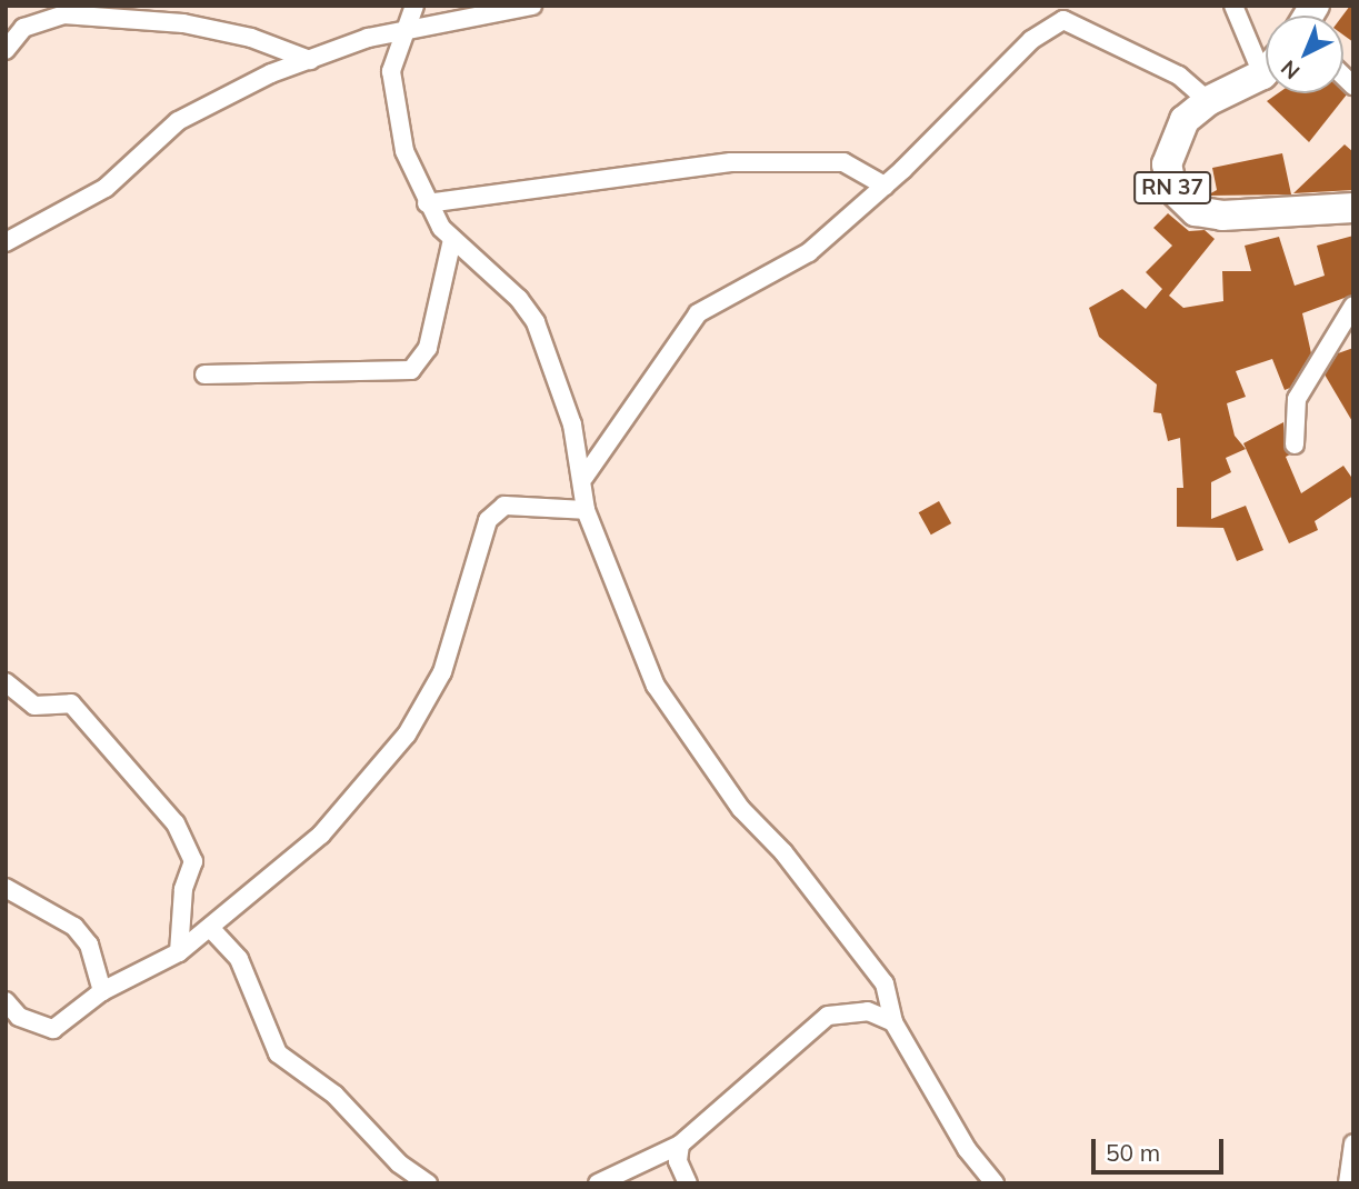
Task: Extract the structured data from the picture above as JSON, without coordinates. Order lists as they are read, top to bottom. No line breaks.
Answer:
{"streets":{"main road":["RN 37"]},"scale_bar":"50 m","north":"bottom left"}
